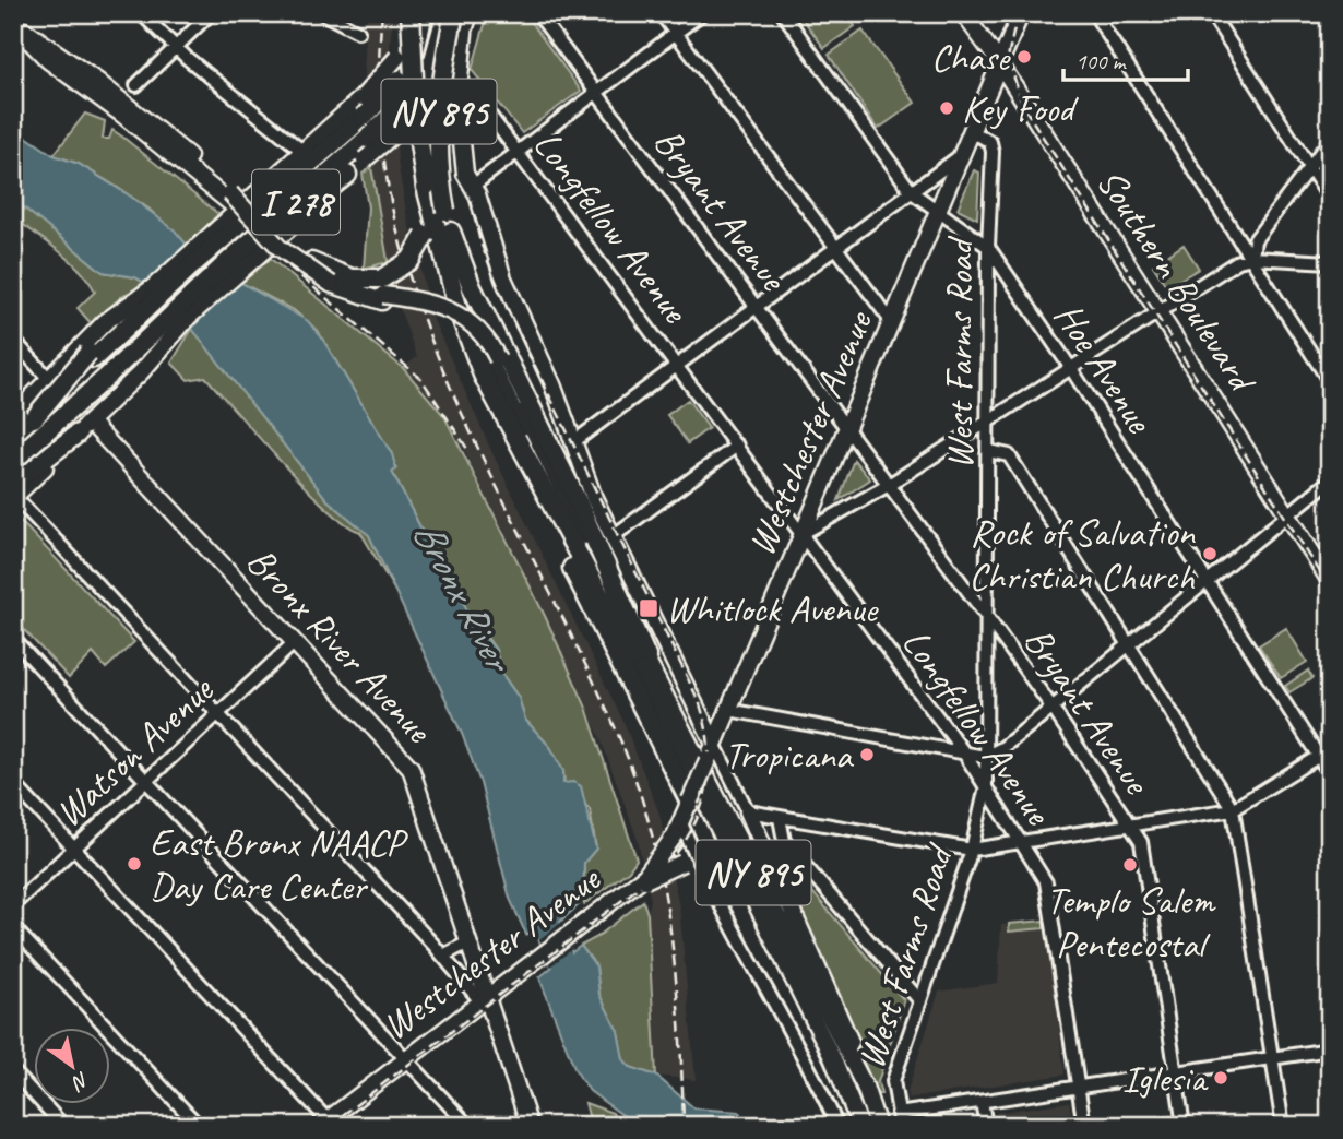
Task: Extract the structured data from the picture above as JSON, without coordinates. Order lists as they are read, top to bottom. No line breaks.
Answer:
{"streets":{"highway":["NY 895","I 278"],"main road":["Southern Boulevard","Westchester Avenue","Bronx River Avenue"],"street":["Bryant Avenue","Longfellow Avenue","West Farms Road","Hoe Avenue","Watson Avenue"]},"crossings":[["Bryant Avenue","West Farms Road"],["Bryant Avenue","Westchester Avenue"],["Longfellow Avenue","West Farms Road"],["Longfellow Avenue","Westchester Avenue"],["Southern Boulevard","Westchester Avenue"],["West Farms Road","Hoe Avenue"],["West Farms Road","Westchester Avenue"],["Hoe Avenue","Westchester Avenue"],["Westchester Avenue","Bronx River Avenue"],["Bronx River Avenue","Watson Avenue"]],"water":["Bronx River"],"places":{"other":["Chase","Key Food","Rock of Salvation Christian Church","Tropicana","East Bronx NAACP Day Care Center","Templo Salem Pentecostal","Iglesia"],"transit":["Whitlock Avenue"]},"scale_bar":"100 m","north":"bottom right"}
